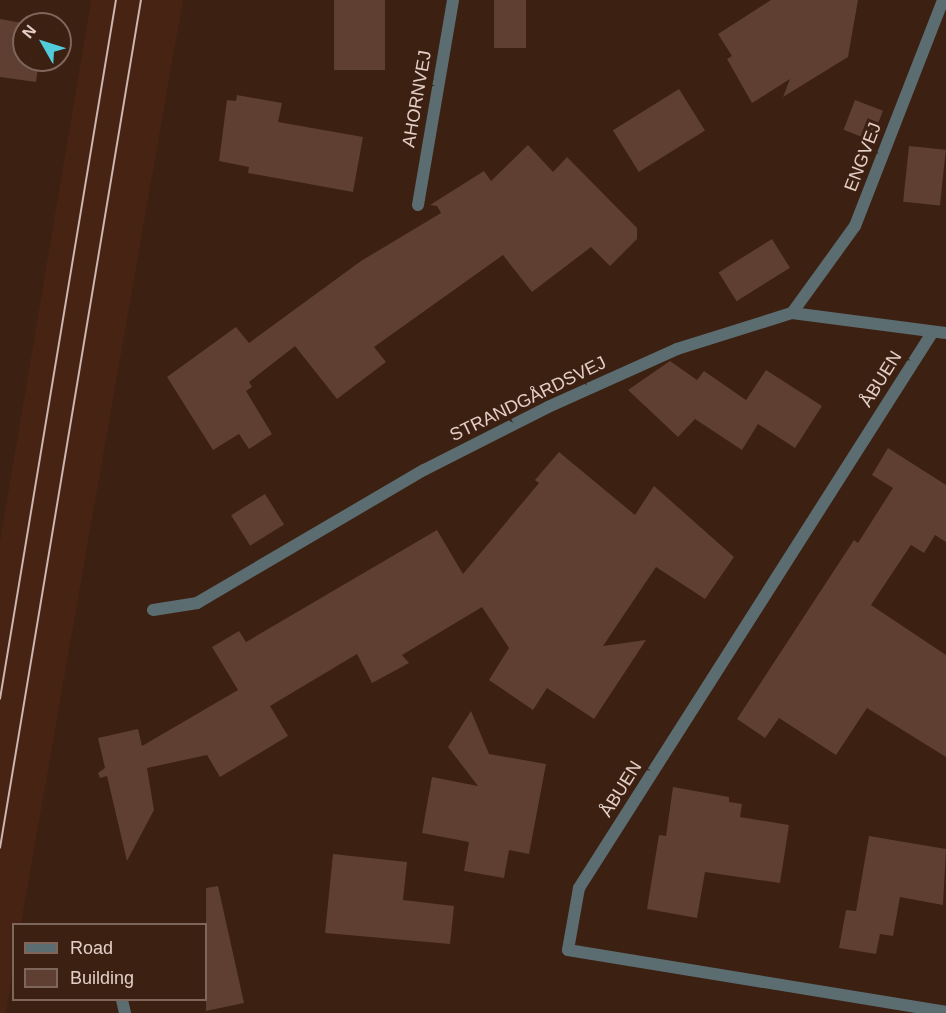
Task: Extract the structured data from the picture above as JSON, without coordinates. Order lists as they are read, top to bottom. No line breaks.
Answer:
{"streets":{"street":["AHORNVEJ","ENGVEJ","ÅBUEN","STRANDGÅRDSVEJ"]},"crossings":[["ENGVEJ","STRANDGÅRDSVEJ"],["ÅBUEN","STRANDGÅRDSVEJ"]],"legend":["Road","Building"],"north":"top left"}
